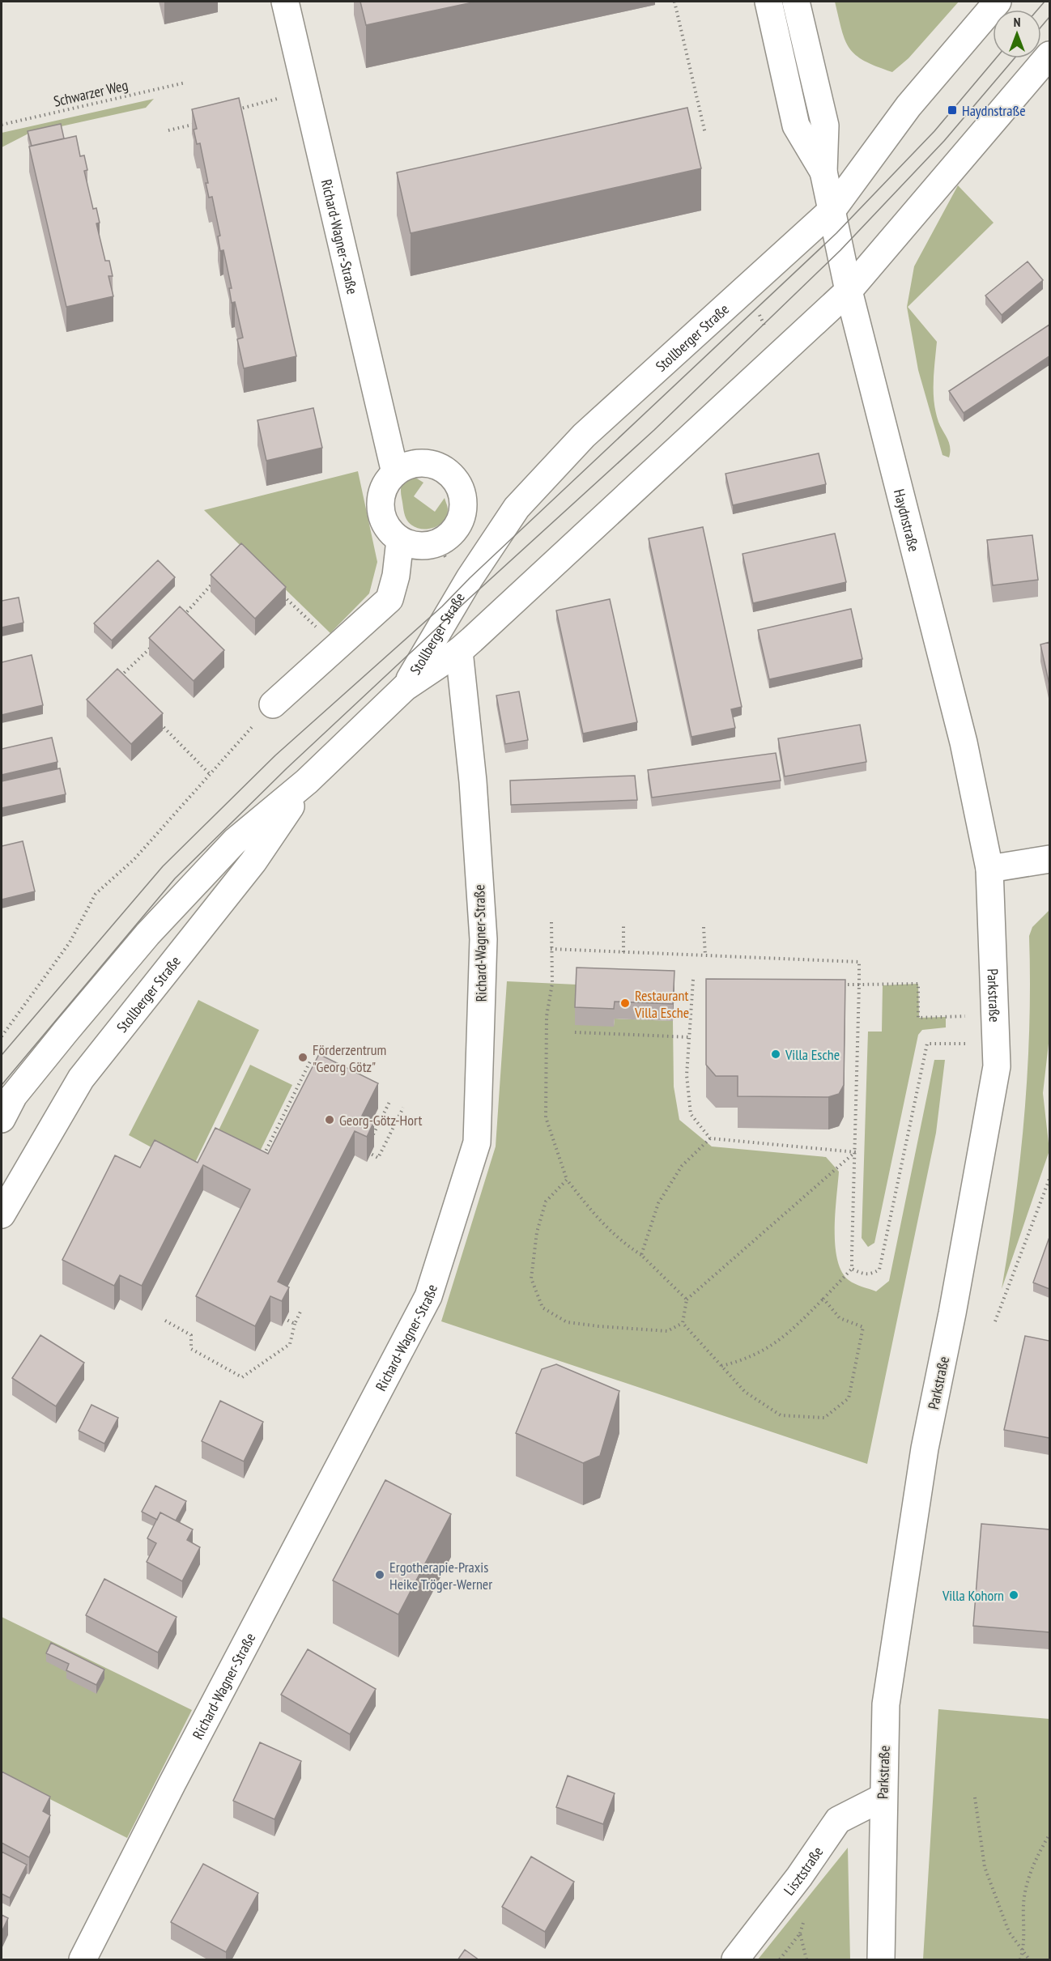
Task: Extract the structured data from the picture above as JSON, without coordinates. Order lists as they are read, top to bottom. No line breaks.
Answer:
{"streets":{"street":["Richard-Wagner-Straße","Stollberger Straße","Haydnstraße","Parkstraße","Lisztstraße"],"path":["Schwarzer Weg"]},"crossings":[["Richard-Wagner-Straße","Stollberger Straße"],["Stollberger Straße","Haydnstraße"],["Haydnstraße","Parkstraße"],["Parkstraße","Lisztstraße"]],"places":{"transit":["Haydnstraße"],"other":["Restaurant Villa Esche","Villa Esche","Förderzentrum \"Georg Götz\"","Georg-Götz-Hort","Ergotherapie-Praxis Heike Tröger-Werner","Villa Kohorn"]},"north":"top"}
